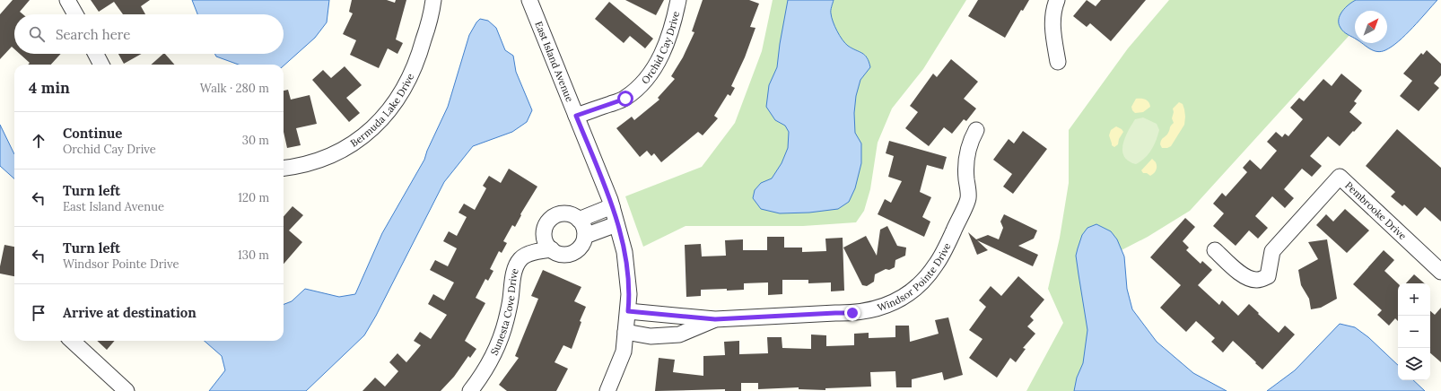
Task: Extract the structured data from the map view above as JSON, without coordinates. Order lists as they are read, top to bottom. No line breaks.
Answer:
{"streets":{"street":["Orchid Cay Drive","East Island Avenue","Bermuda Lake Drive","Pembrooke Drive","Windsor Pointe Drive","Sunesta Cove Drive"]},"crossings":[["Orchid Cay Drive","East Island Avenue"],["East Island Avenue","Windsor Pointe Drive"]],"north":"top right","page":{"search":"Search here","heading":["4 min","Walk · 280 m"],"list":[["Continue","Orchid Cay Drive","30 m"],["Turn left","East Island Avenue","120 m"],["Turn left","Windsor Pointe Drive","130 m"],"Arrive at destination"],"map_buttons":["+","−"]}}
